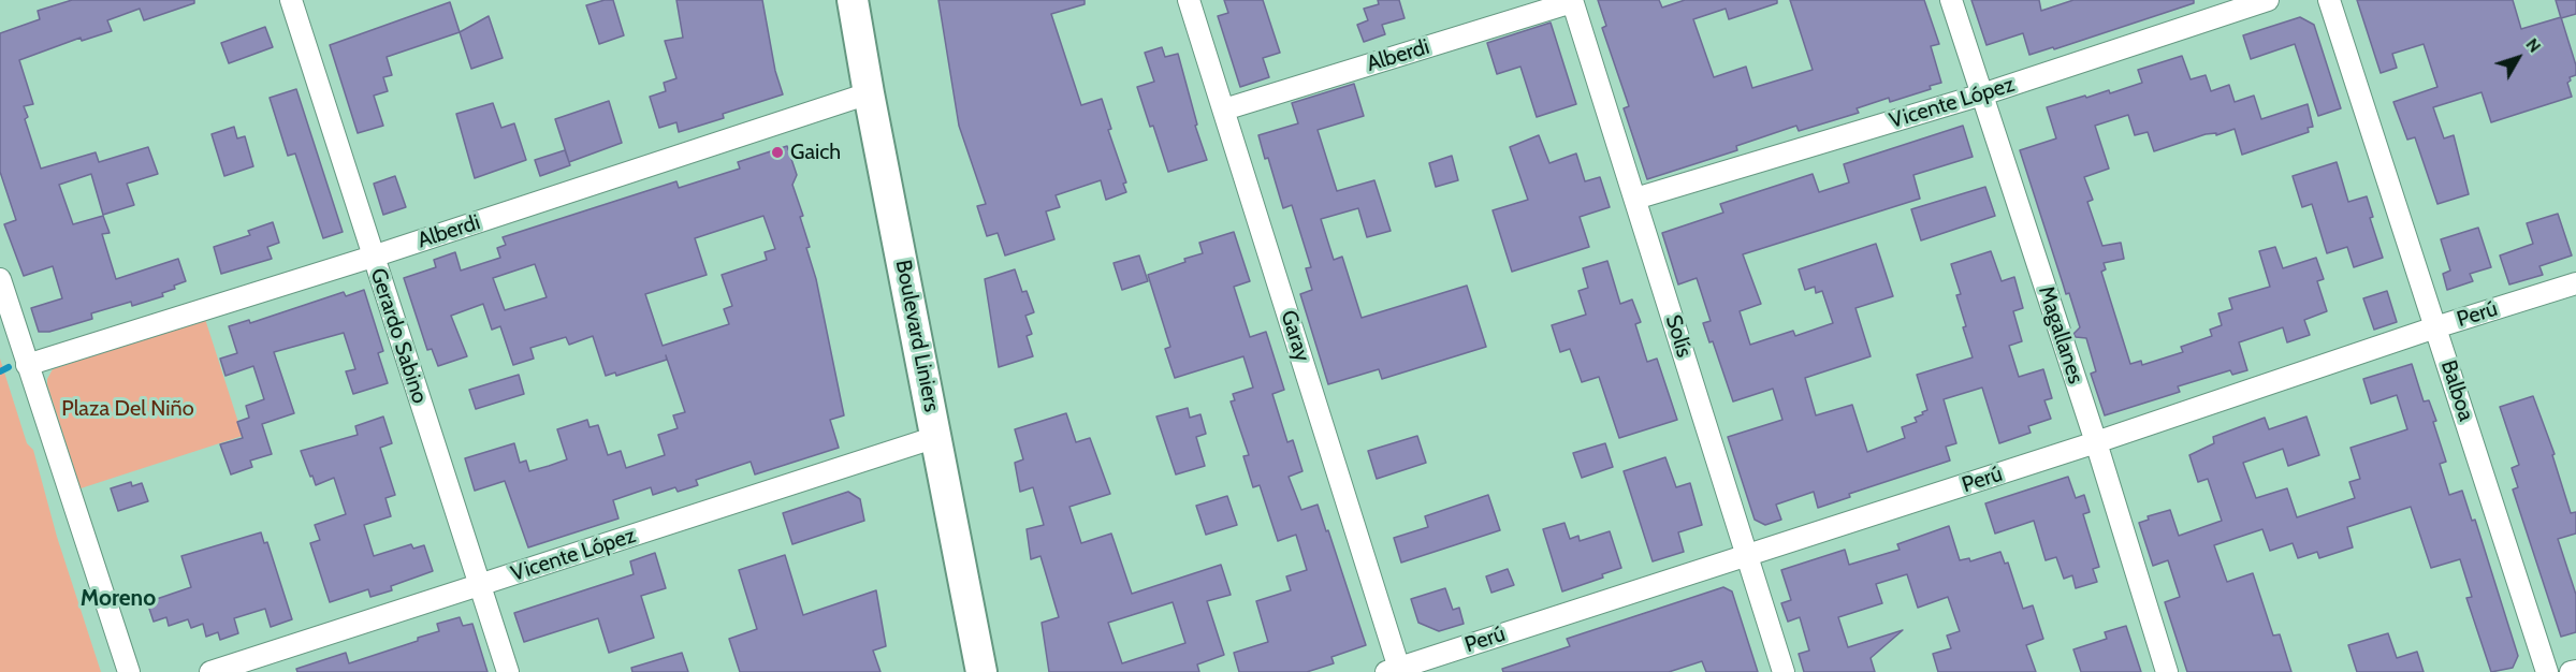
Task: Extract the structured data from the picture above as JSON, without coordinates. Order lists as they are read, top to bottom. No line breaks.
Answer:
{"streets":{"main road":["Boulevard Liniers"],"street":["Alberdi","Vicente López","Perú","Magallanes","Gerardo Sabino","Garay","Solís","Balboa"]},"crossings":[["Alberdi","Gerardo Sabino"],["Alberdi","Boulevard Liniers"],["Alberdi","Garay"],["Alberdi","Solís"],["Vicente López","Magallanes"],["Vicente López","Gerardo Sabino"],["Vicente López","Boulevard Liniers"],["Vicente López","Solís"],["Perú","Magallanes"],["Perú","Garay"],["Perú","Solís"],["Perú","Balboa"]],"districts":["Moreno"],"parks":["Plaza Del Niño"],"places":["Gaich"],"north":"top right"}
